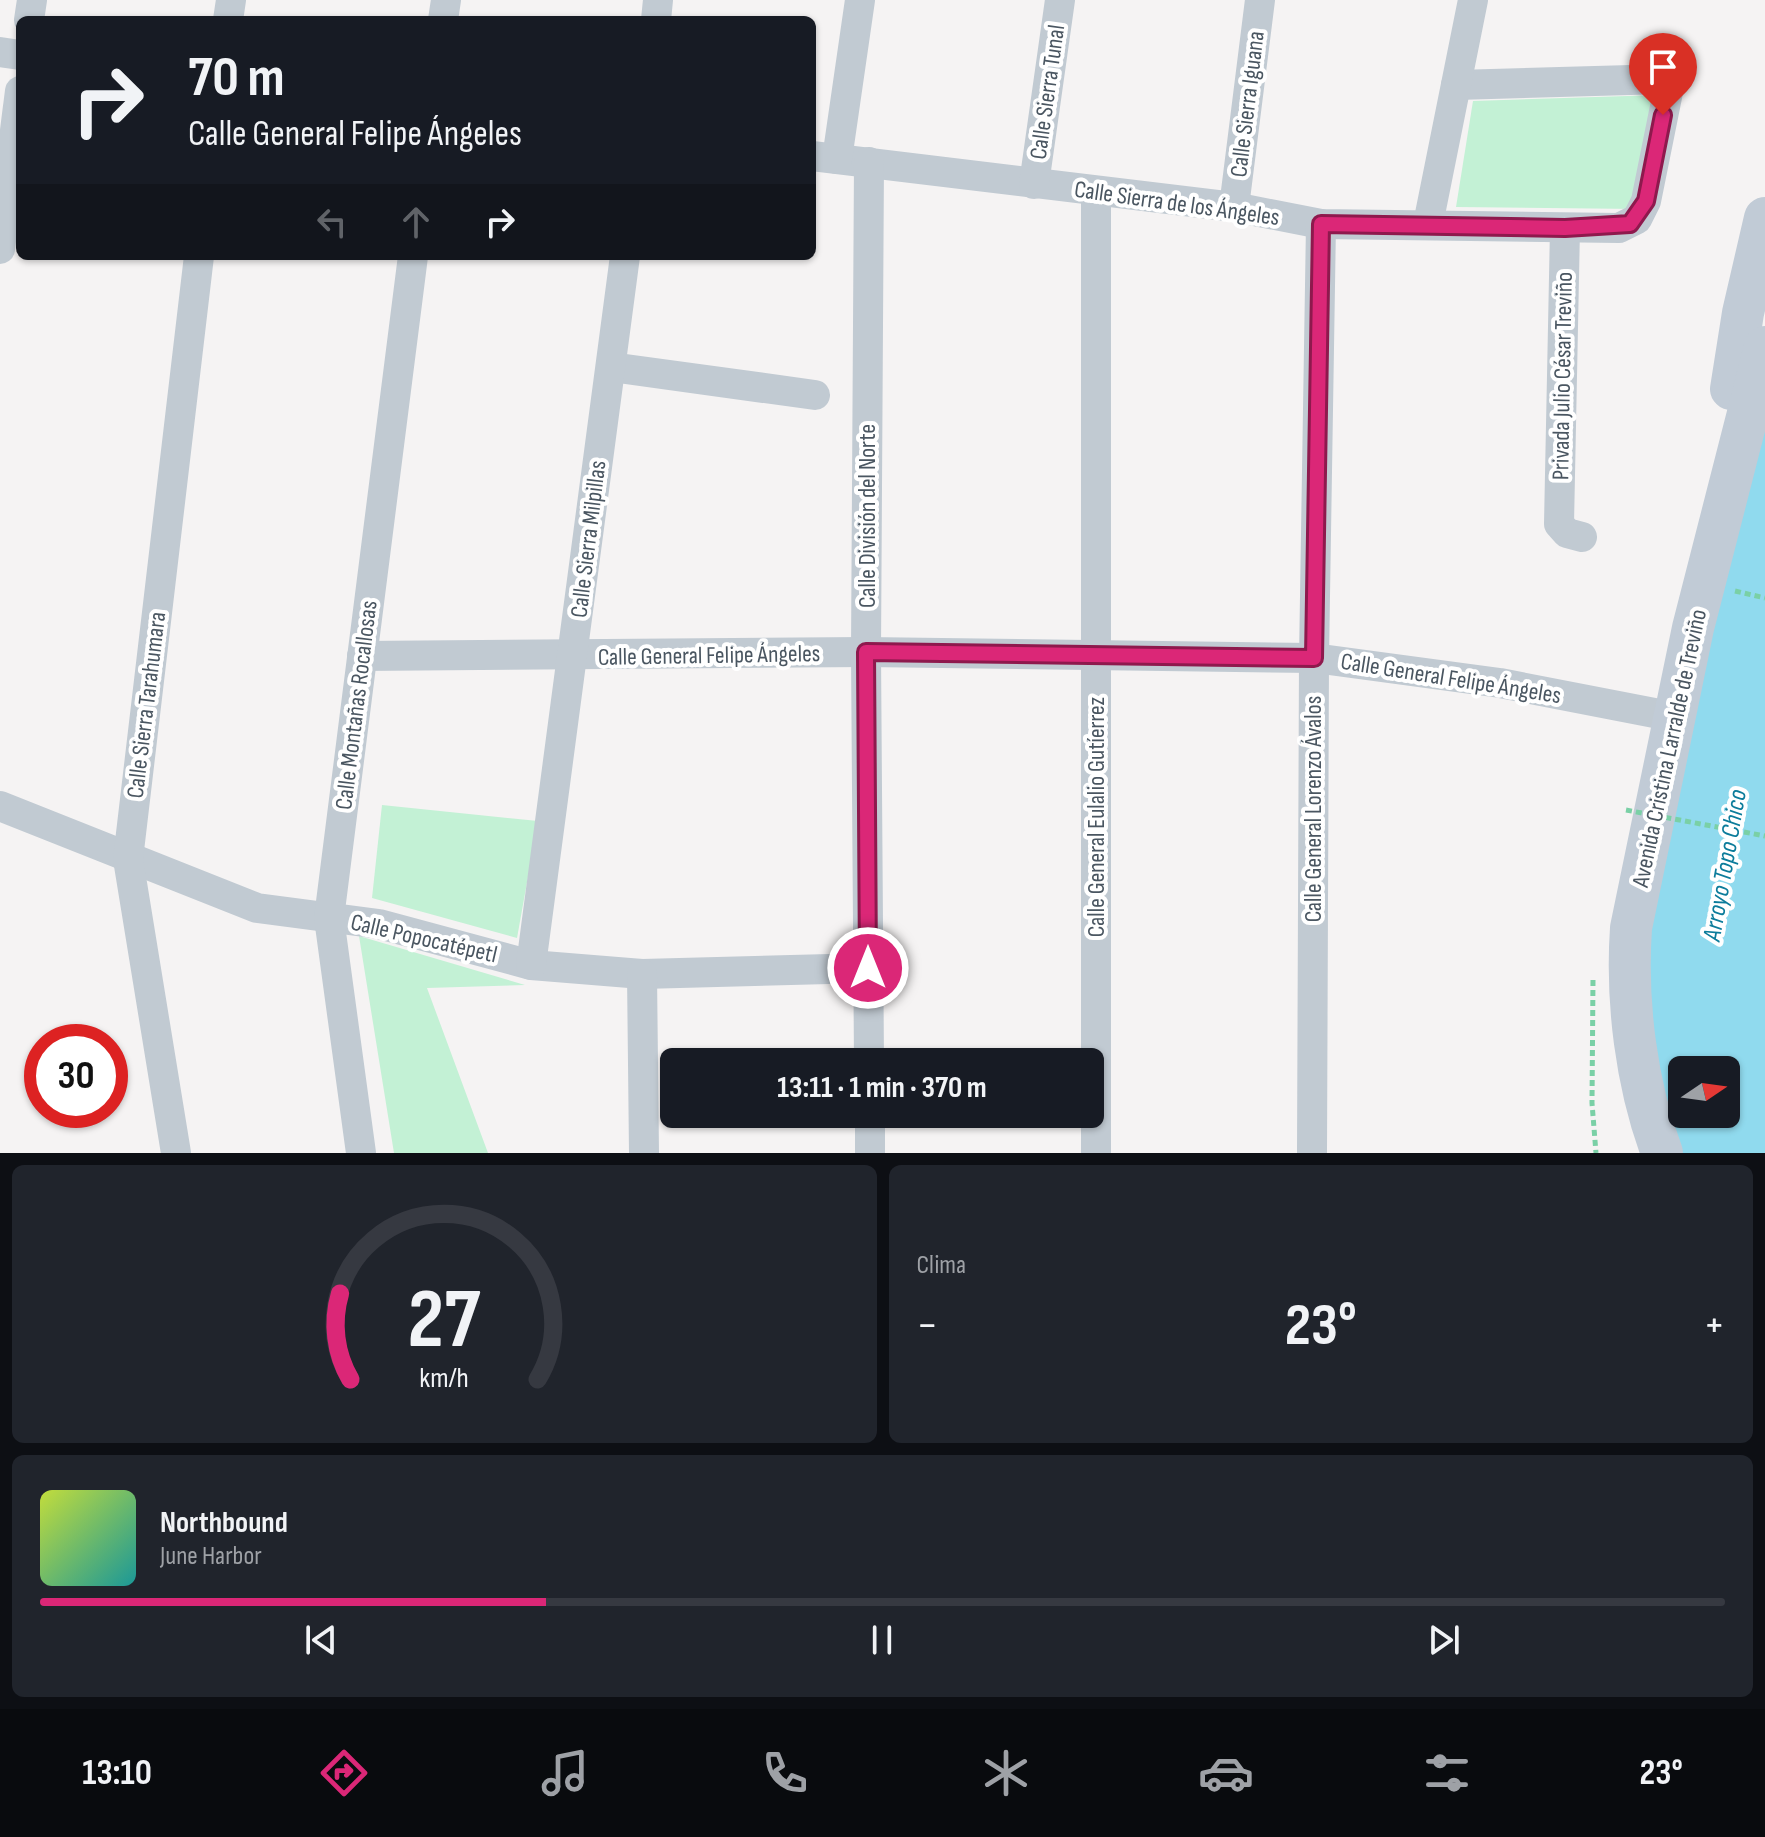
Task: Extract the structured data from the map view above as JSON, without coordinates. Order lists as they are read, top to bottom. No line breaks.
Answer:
{"streets":{"main road":["Avenida Cristina Larralde de Treviño"],"street":["Calle Sierra Tunal","Calle Sierra Iguana","Calle Sierra de los Ángeles","Privada Julio César Treviño","Calle División del Norte","Calle Sierra Milpillas","Calle General Felipe Ángeles","Calle Sierra Tarahumara","Calle Montañas Rocallosas","Calle General Lorenzo Ávalos","Calle General Eulalio Gutíerrez","Calle Popocatépetl"]},"crossings":[["Calle Sierra Tunal","Calle Sierra de los Ángeles"],["Calle Sierra Iguana","Calle Sierra de los Ángeles"],["Calle Sierra de los Ángeles","Privada Julio César Treviño"],["Calle Sierra de los Ángeles","Calle División del Norte"],["Calle Sierra de los Ángeles","Calle General Lorenzo Ávalos"],["Calle Sierra de los Ángeles","Calle General Eulalio Gutíerrez"],["Calle División del Norte","Calle General Felipe Ángeles"],["Calle División del Norte","Calle Popocatépetl"],["Calle Sierra Milpillas","Calle General Felipe Ángeles"],["Calle Sierra Milpillas","Calle Popocatépetl"],["Calle General Felipe Ángeles","Calle Montañas Rocallosas"],["Calle General Felipe Ángeles","Avenida Cristina Larralde de Treviño"],["Calle General Felipe Ángeles","Calle General Lorenzo Ávalos"],["Calle General Felipe Ángeles","Calle General Eulalio Gutíerrez"],["Calle Sierra Tarahumara","Calle Popocatépetl"],["Calle Montañas Rocallosas","Calle Popocatépetl"]],"water":["Arroyo Topo Chico"],"north":"right","page":{"turn":["70 m","Calle General Felipe Ángeles"],"limit":"30","trip":"13:11 · 1 min · 370 m","tile":"Clima","heat":["−","23°","+"],"song":["Northbound","June Harbor"],"tabs":["13:10","23°"],"gauge":["27","km/h"]}}
